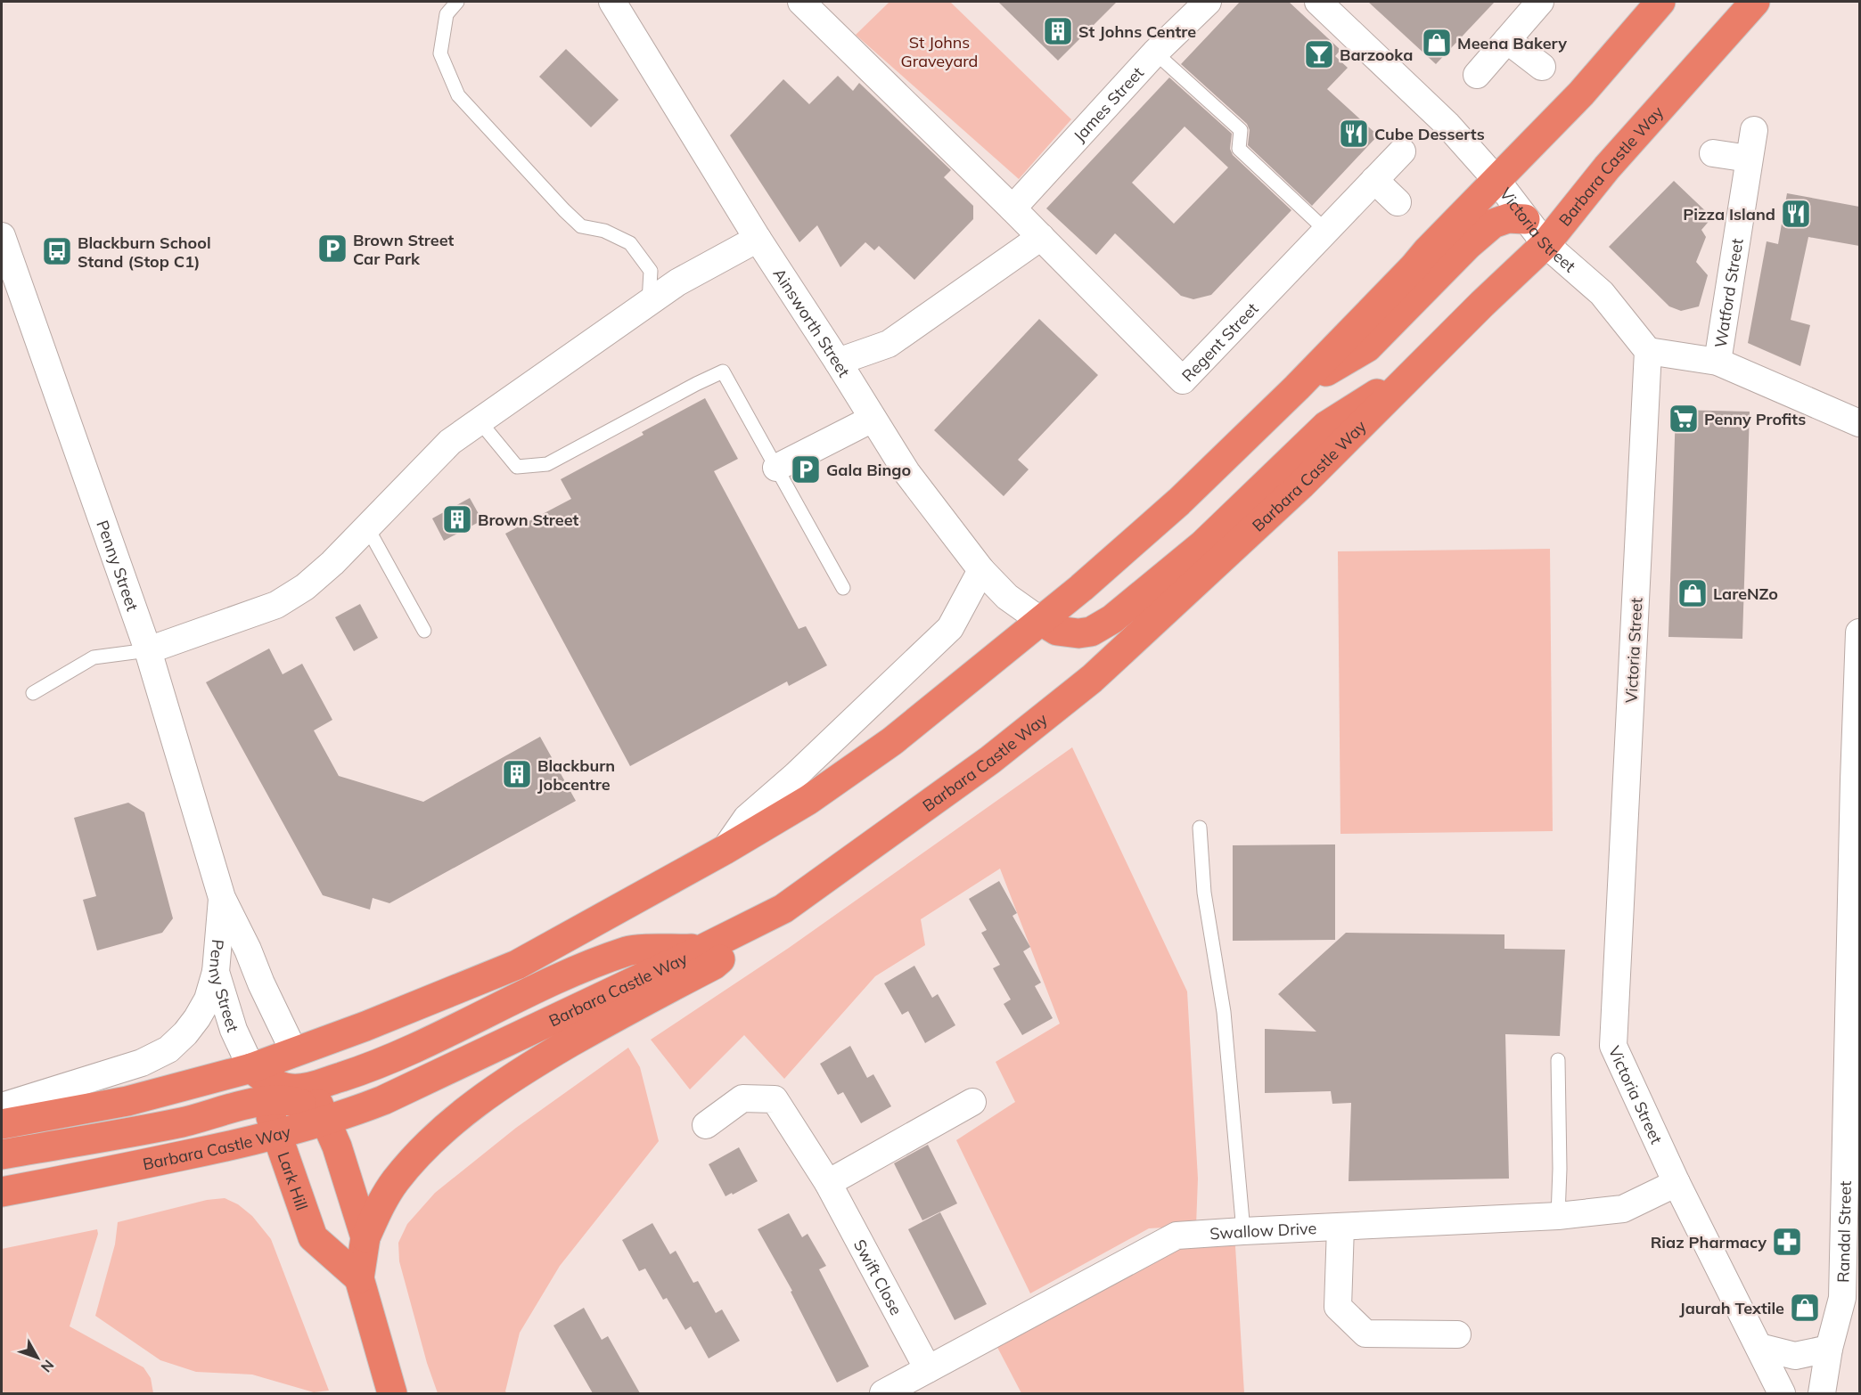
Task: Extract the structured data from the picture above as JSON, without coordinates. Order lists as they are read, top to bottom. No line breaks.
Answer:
{"streets":{"highway":["Barbara Castle Way","Lark Hill"],"street":["James Street","Victoria Street","Watford Street","Ainsworth Street","Regent Street","Penny Street","Swallow Drive","Randal Street","Swift Close"]},"crossings":[["Barbara Castle Way","Victoria Street"],["Barbara Castle Way","Lark Hill"],["Victoria Street","Swallow Drive"],["Penny Street","Lark Hill"],["Swallow Drive","Swift Close"]],"parks":["St Johns Graveyard"],"places":{"building":["St Johns Centre","Brown Street","Blackburn Jobcentre"],"shop":["Meena Bakery","LareNZo","Jaurah Textile"],"bar":["Barzooka"],"restaurant":["Cube Desserts","Pizza Island"],"parking":["Brown Street Car Park","Gala Bingo"],"bus stop":["Blackburn School Stand (Stop C1)"],"supermarket":["Penny Profits"],"pharmacy":["Riaz Pharmacy"]},"north":"bottom right"}
